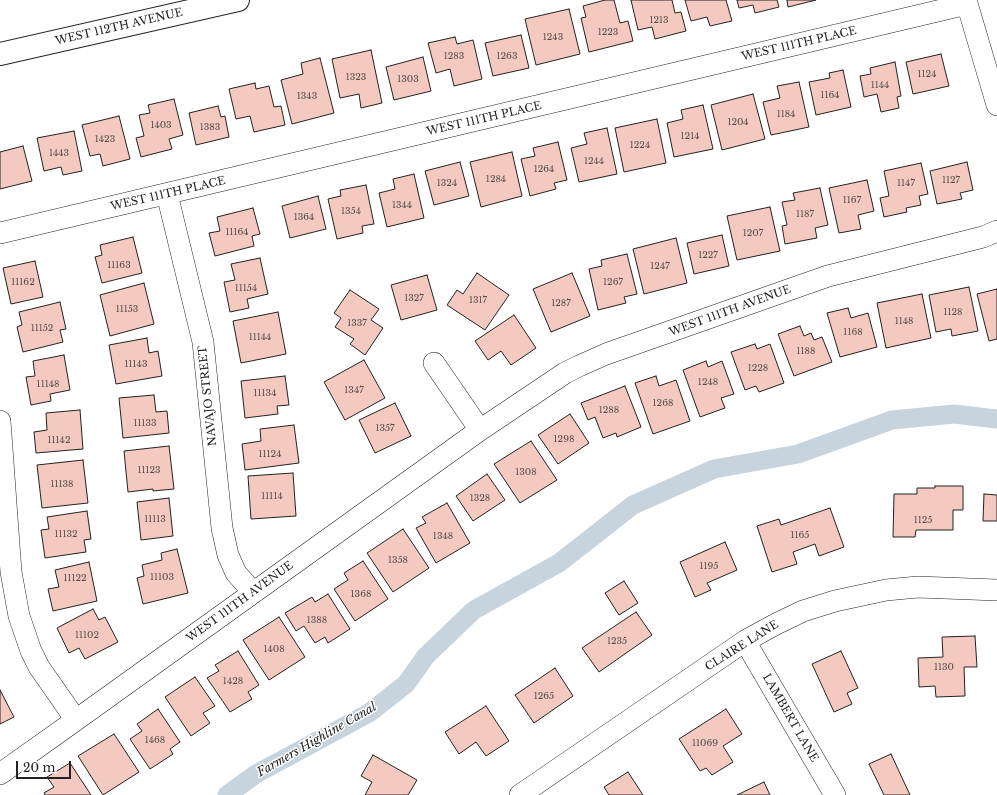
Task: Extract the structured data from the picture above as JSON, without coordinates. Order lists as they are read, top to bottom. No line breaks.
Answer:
{"streets":{"main road":["WEST 112TH AVENUE"],"street":["WEST 111TH PLACE","WEST 111TH AVENUE","NAVAJO STREET","CLAIRE LANE","LAMBERT LANE"]},"crossings":[["WEST 111TH PLACE","NAVAJO STREET"],["WEST 111TH AVENUE","NAVAJO STREET"],["CLAIRE LANE","LAMBERT LANE"]],"water":["Farmers Highline Canal"],"house_numbers":["1213","1223","1243","1283","1263","1124","1323","1303","1144","1164","1343","1184","1204","1403","1383","1214","1423","1224","1443","1244","1264","1284","1127","1324","1147","1167","1344","1354","1187","1364","11164","1207","1227","11163","1247","11162","1267","11154","1327","1317","1287","11153","1128","1148","1337","11152","1168","11144","1188","11143","1228","1248","11148","1347","11134","1268","1288","11133","1357","1298","11142","11124","11123","1308","11138","11114","1328","11113","1125","11132","1165","1348","1358","1195","11103","11122","1368","1388","11102","1235","1408","1130","1428","1265","1468","11069"],"scale_bar":"20 m"}
